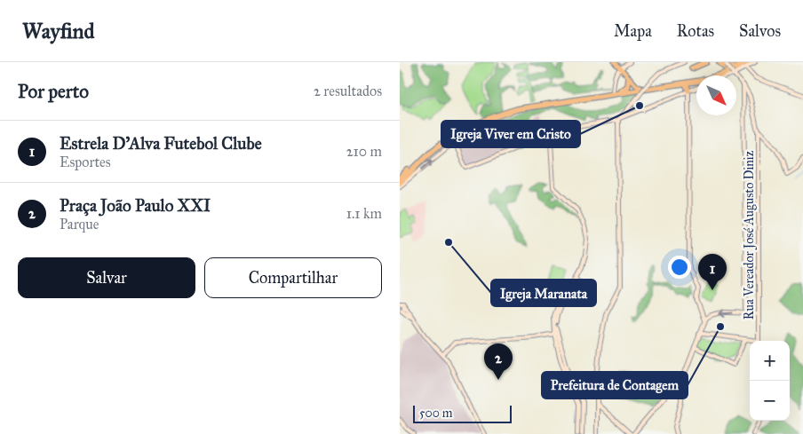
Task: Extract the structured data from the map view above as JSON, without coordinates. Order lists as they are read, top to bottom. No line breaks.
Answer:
{"streets":{"street":["Rua Vereador José Augusto Diniz"]},"places":["Igreja Viver em Cristo","Igreja Maranata","Prefeitura de Contagem"],"scale_bar":"500 m","north":"bottom right","page":{"header":"Wayfind","nav":["Mapa","Rotas","Salvos"],"heading":["Por perto","2 resultados"],"list":[{"mark":"1","name":"Estrela D'Alva Futebol Clube","note":"Esportes","value":"210 m"},{"mark":"2","name":"Praça João Paulo XXI","note":"Parque","value":"1.1 km"}],"buttons":["Salvar","Compartilhar"],"pins":["1","2"],"map_buttons":["+","−"],"scale":"500 m"}}
